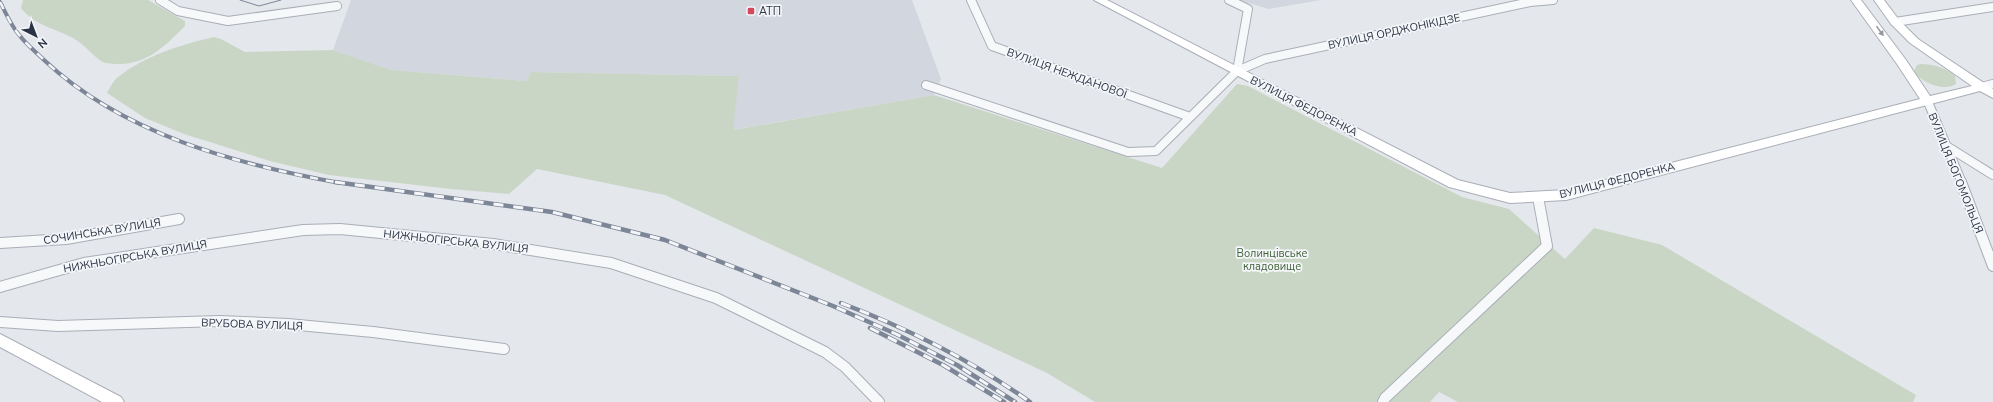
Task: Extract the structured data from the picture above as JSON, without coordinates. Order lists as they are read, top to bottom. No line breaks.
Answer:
{"streets":{"street":["ВУЛИЦЯ ОРДЖОНІКІДЗЕ","ВУЛИЦЯ НЕЖДАНОВОЇ","ВУЛИЦЯ ФЕДОРЕНКА","ВУЛИЦЯ БОГОМОЛЬЦЯ","СОЧИНСЬКА ВУЛИЦЯ","НИЖНЬОГІРСЬКА ВУЛИЦЯ","ВРУБОВА ВУЛИЦЯ"]},"crossings":[["ВУЛИЦЯ ОРДЖОНІКІДЗЕ","ВУЛИЦЯ НЕЖДАНОВОЇ"],["ВУЛИЦЯ ОРДЖОНІКІДЗЕ","ВУЛИЦЯ ФЕДОРЕНКА"],["ВУЛИЦЯ ФЕДОРЕНКА","ВУЛИЦЯ БОГОМОЛЬЦЯ"]],"parks":["Волинцівське кладовище"],"places":{"transit":["АТП"]},"north":"bottom right"}
